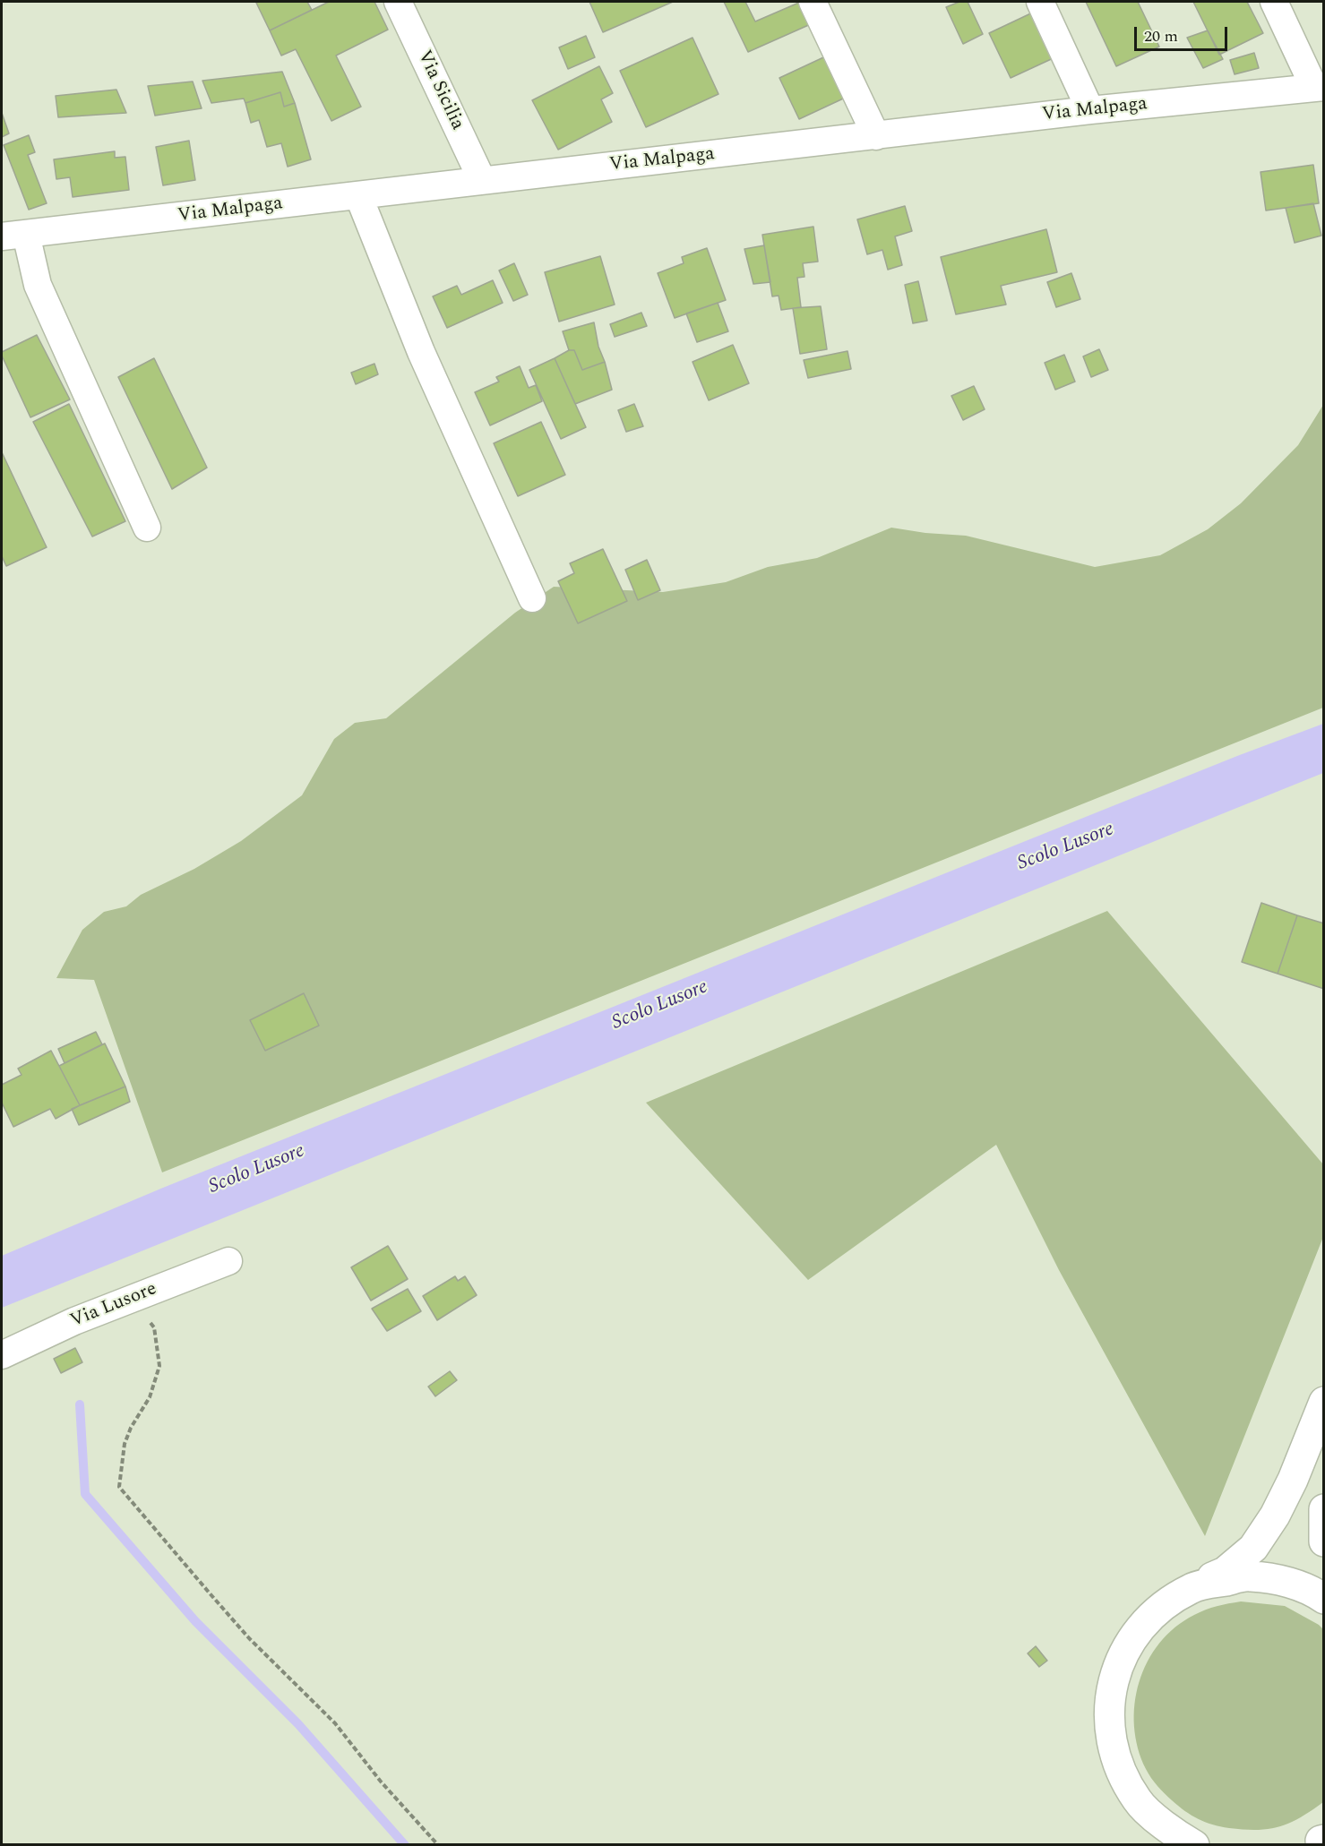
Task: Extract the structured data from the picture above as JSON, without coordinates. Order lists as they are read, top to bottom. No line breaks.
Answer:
{"streets":{"street":["Via Sicilia","Via Malpaga","Via Lusore"]},"crossings":[["Via Sicilia","Via Malpaga"]],"water":["Scolo Lusore"],"scale_bar":"20 m"}
